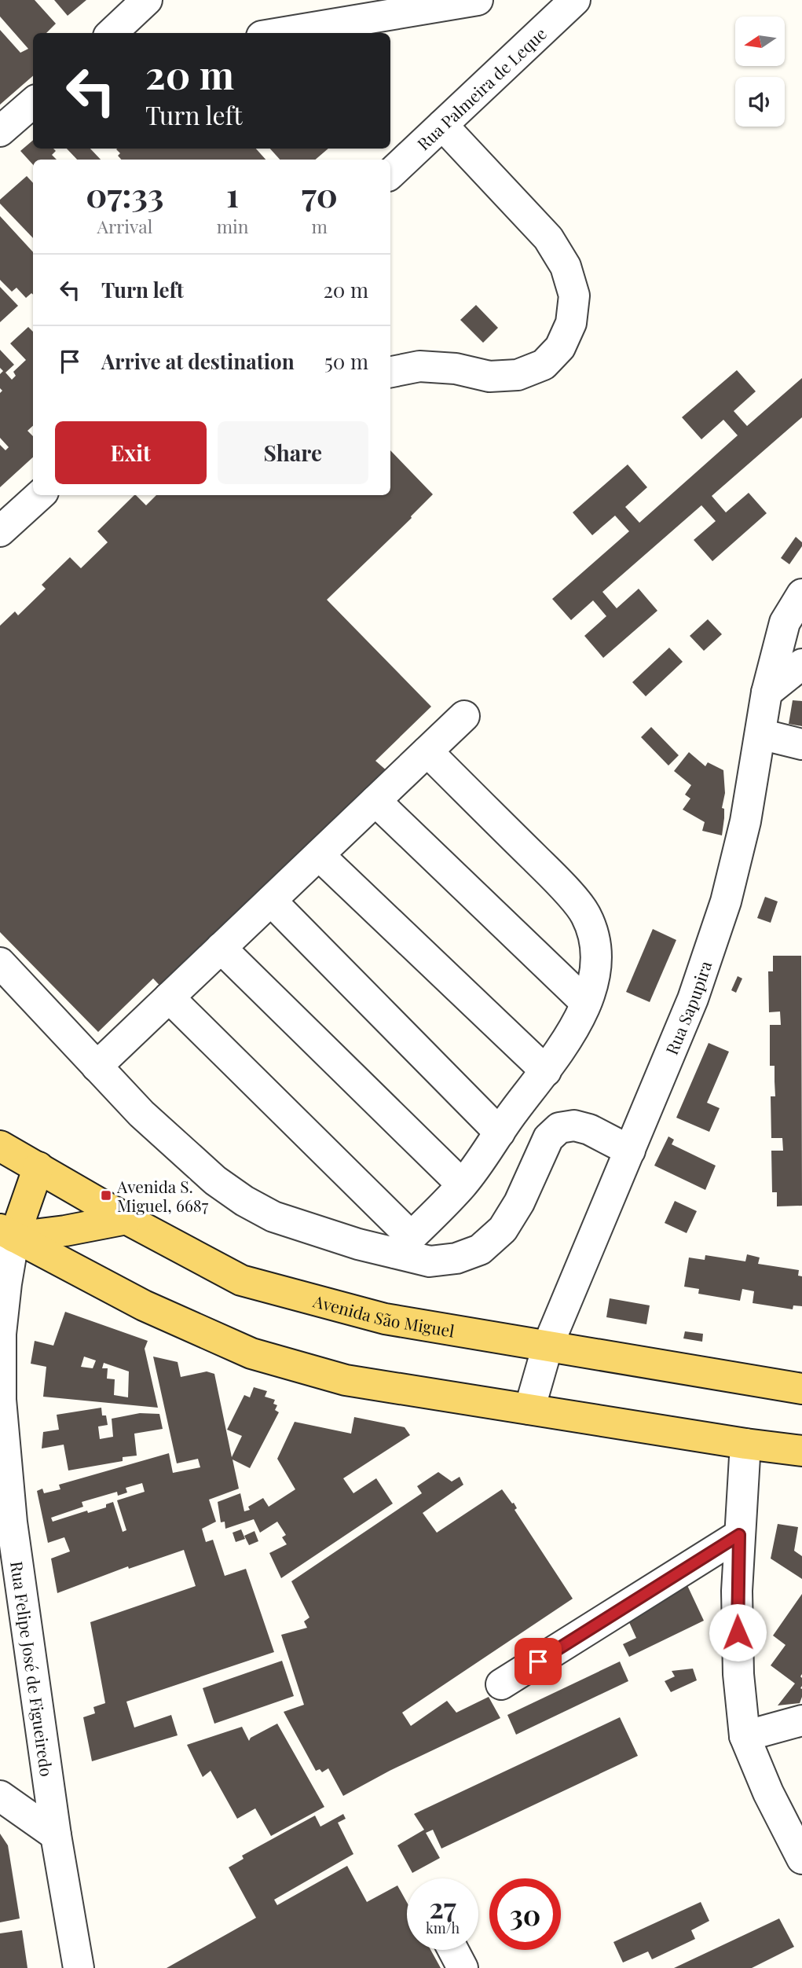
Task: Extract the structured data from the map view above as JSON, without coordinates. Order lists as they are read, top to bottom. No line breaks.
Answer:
{"streets":{"main road":["Avenida São Miguel"],"street":["Rua Palmeira de Leque","Rua Sapupira","Rua Felipe José de Figueiredo"]},"crossings":[["Rua Sapupira","Avenida São Miguel"]],"places":{"transit":["Avenida S. Miguel, 6687"]},"north":"left","page":{"turn":["20 m","Turn left"],"eta":["07:33","Arrival","1","min","70","m"],"list":[{"name":"Turn left","value":"20 m"},{"name":"Arrive at destination","value":"50 m"}],"buttons":["Exit","Share"],"speed":"27 km/h","limit":"30"}}
